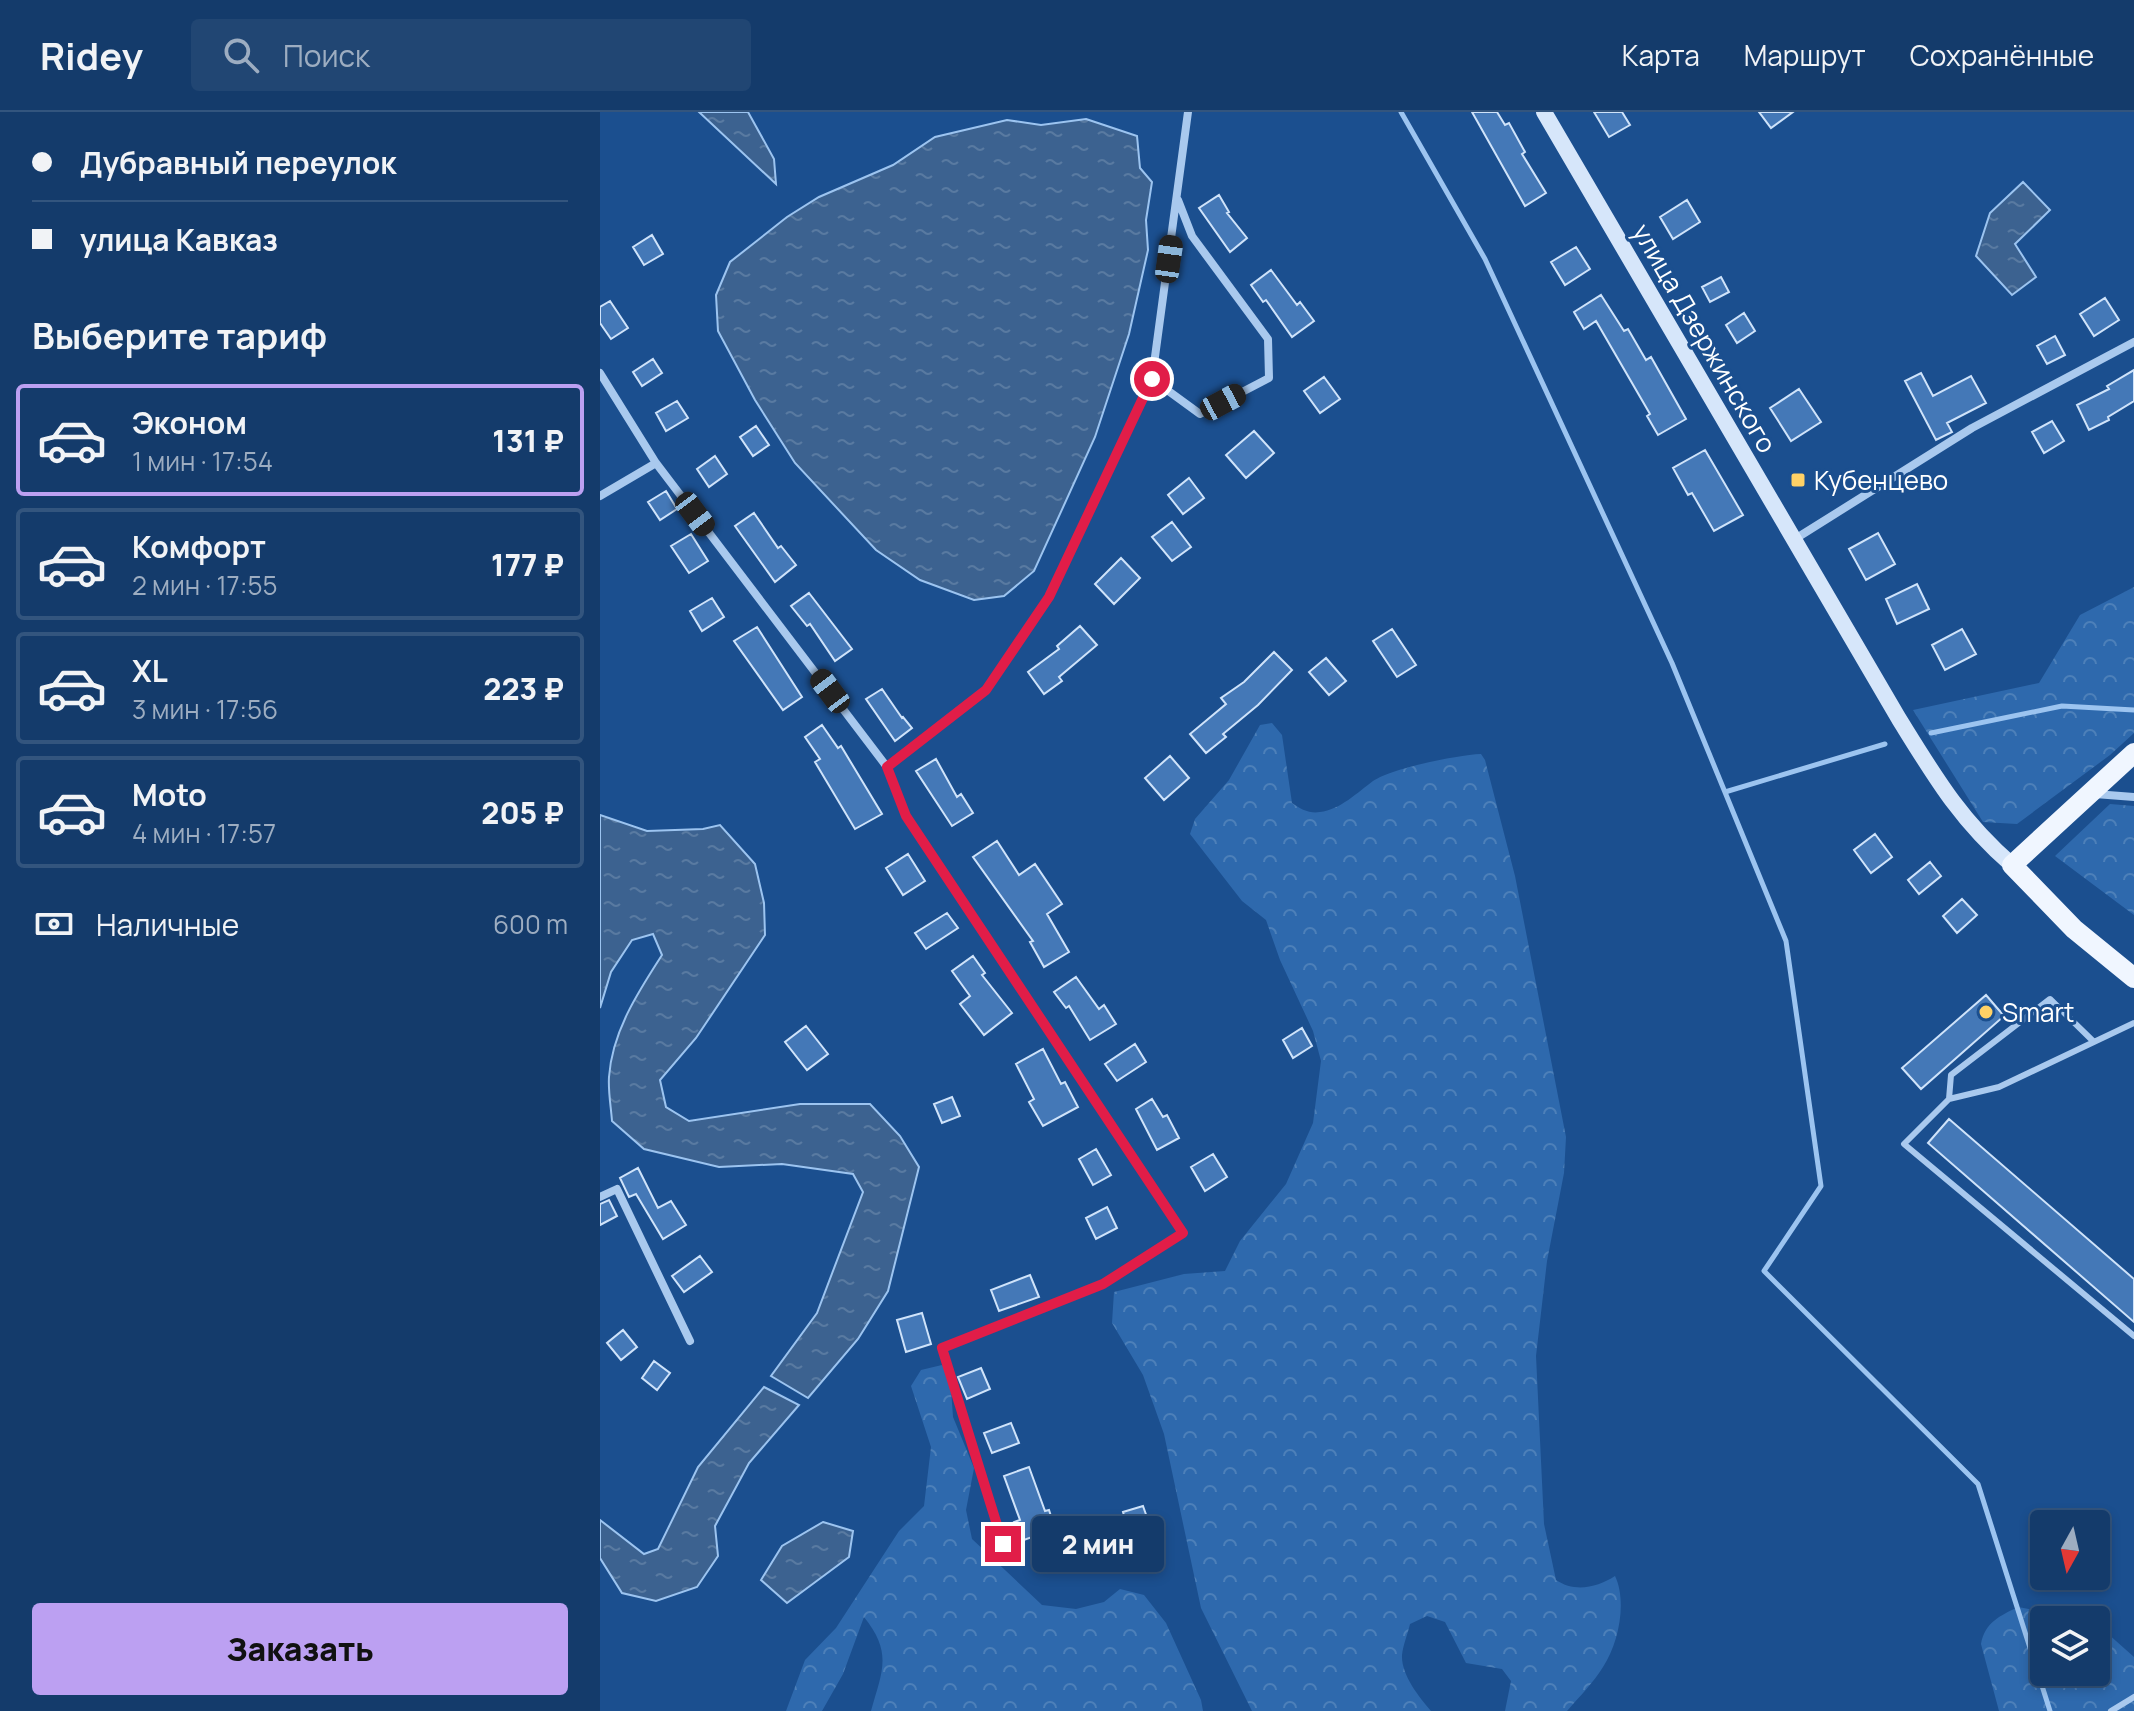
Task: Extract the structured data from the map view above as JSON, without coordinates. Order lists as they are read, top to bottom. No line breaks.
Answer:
{"streets":{"main road":["улица Дзержинского"]},"places":{"transit":["Кубенцево"],"other":["Smart"]},"north":"bottom","page":{"header":"Ridey","search":"Поиск","nav":["Карта","Маршрут","Сохранённые"],"banner":["Дубравный переулок","улица Кавказ"],"heading":"Выберите тариф","list":[{"name":"Эконом","note":"1 мин · 17:54","value":"131 ₽"},{"name":"Комфорт","note":"2 мин · 17:55","value":"177 ₽"},{"name":"XL","note":"3 мин · 17:56","value":"223 ₽"},{"name":"Moto","note":"4 мин · 17:57","value":"205 ₽"}],"pay":["Наличные","600 m"],"bubble":"2 мин","buttons":"Заказать"}}
